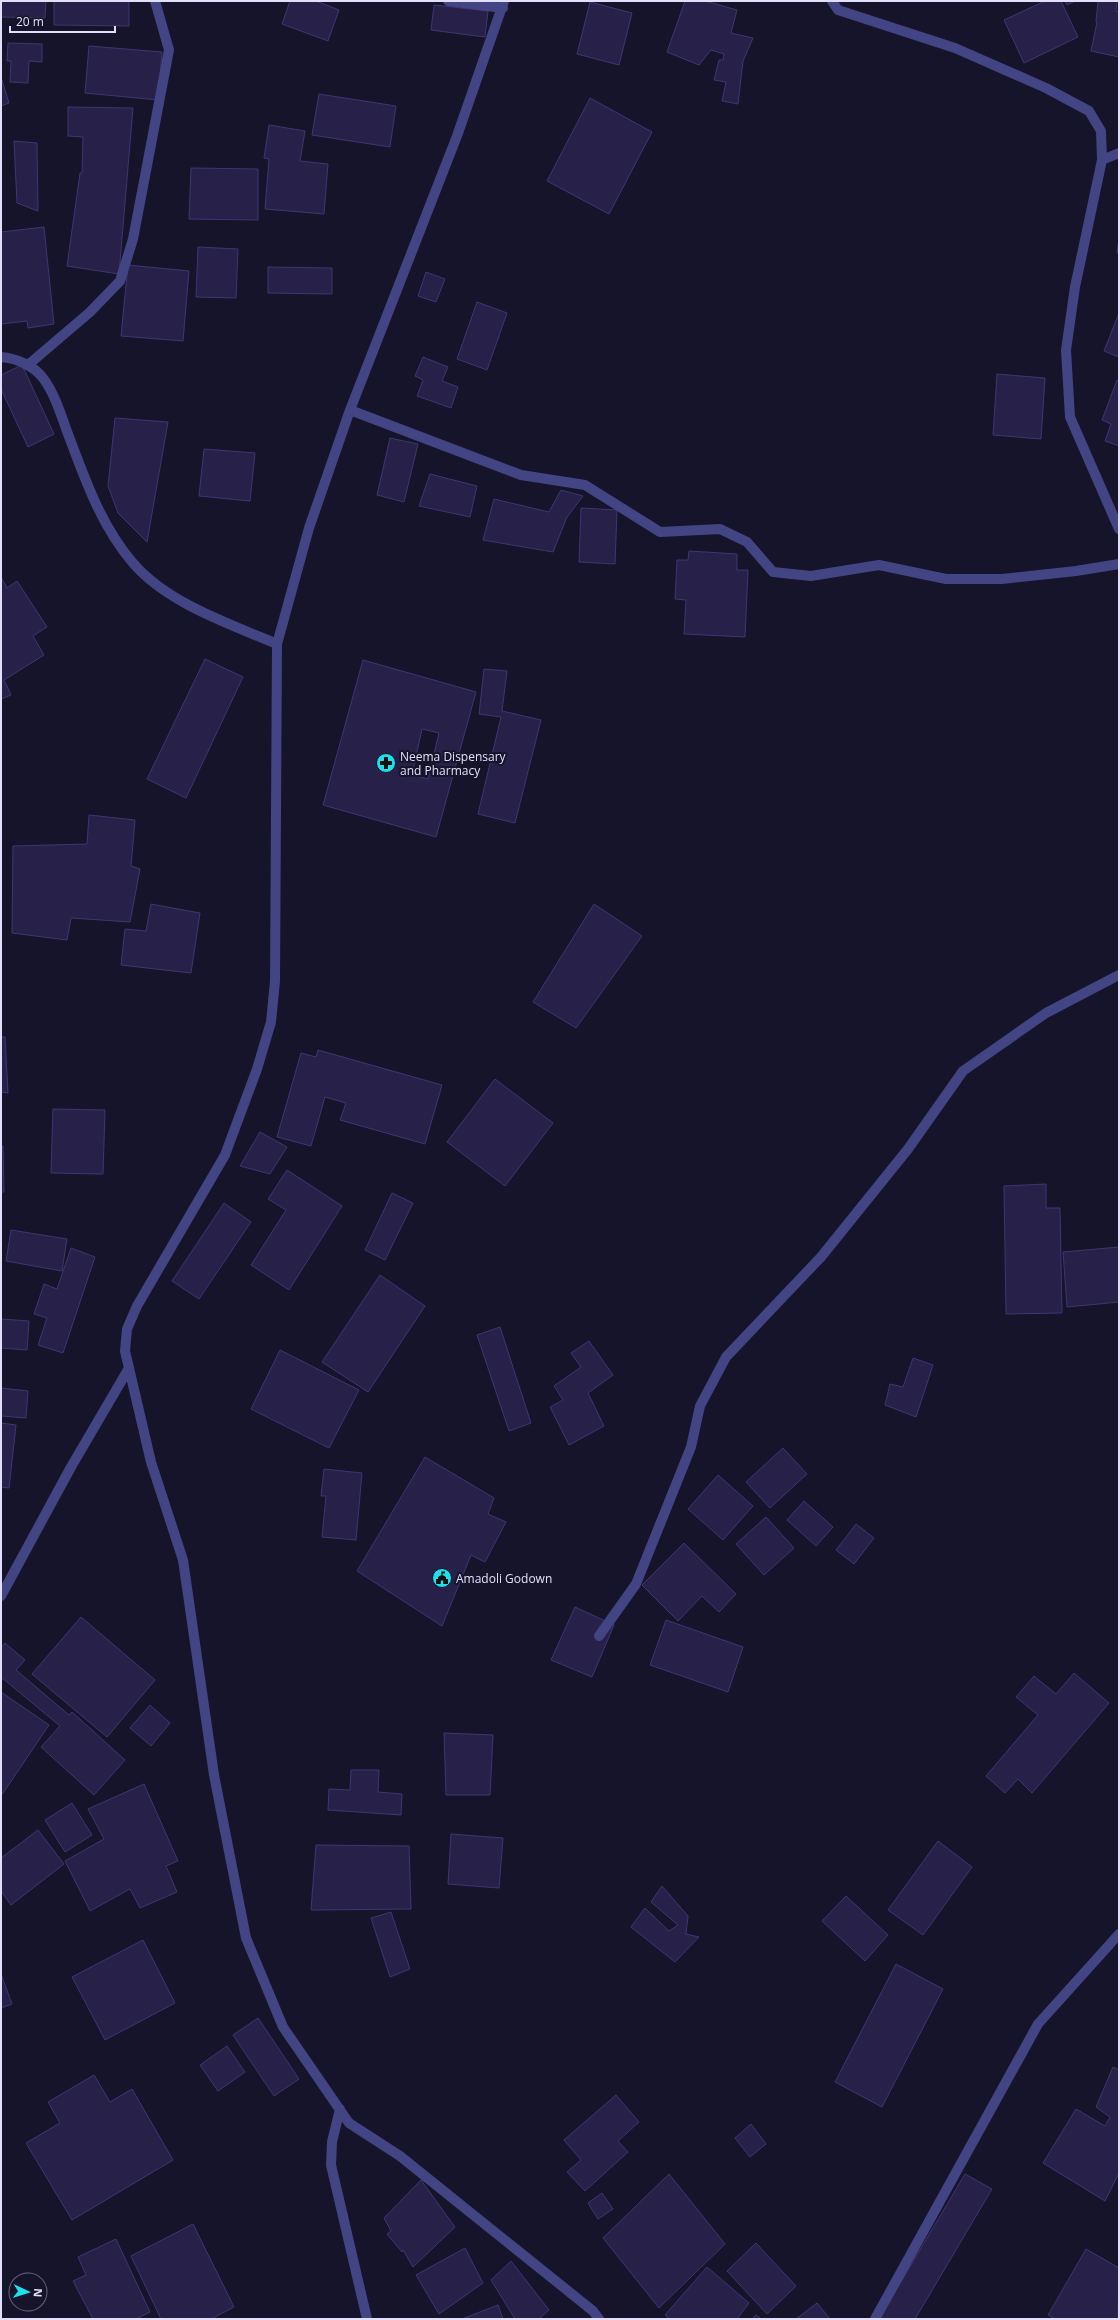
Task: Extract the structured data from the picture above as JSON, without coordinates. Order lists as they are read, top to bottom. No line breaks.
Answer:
{"places":{"pharmacy":["Neema Dispensary and Pharmacy"],"public building":["Amadoli Godown"]},"scale_bar":"20 m","north":"right"}
